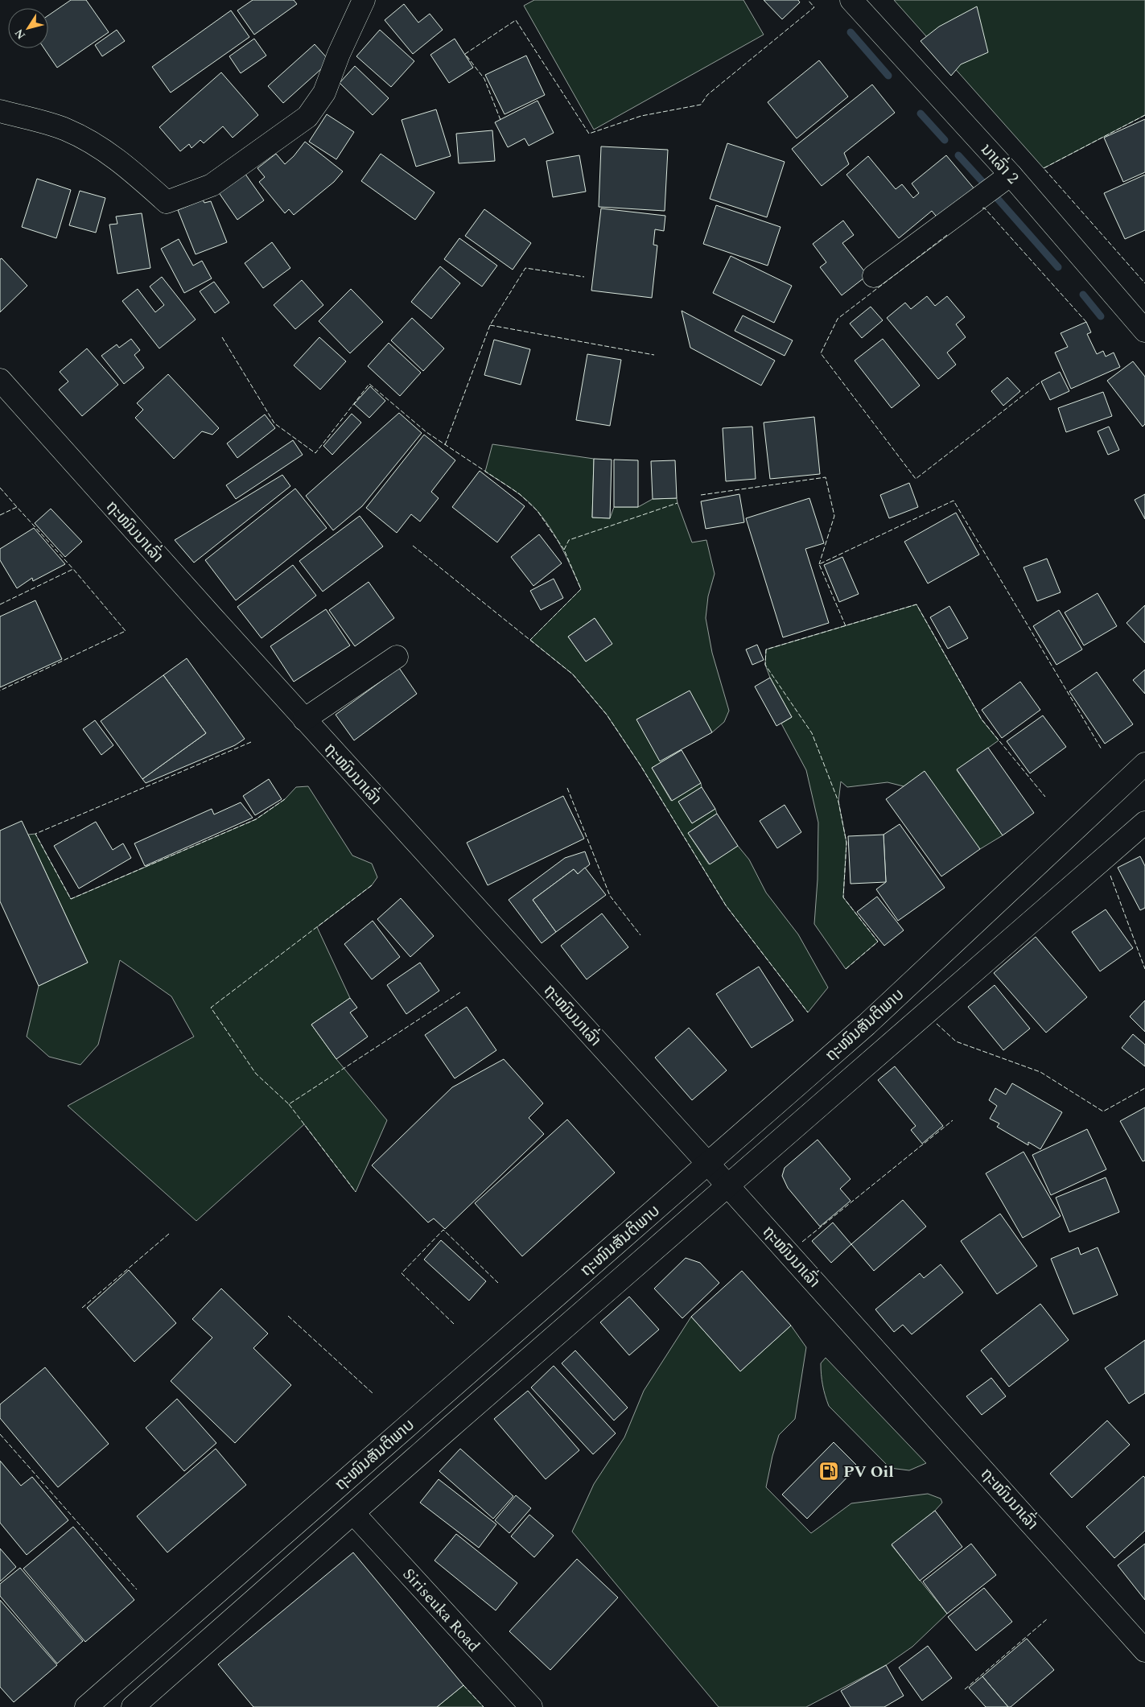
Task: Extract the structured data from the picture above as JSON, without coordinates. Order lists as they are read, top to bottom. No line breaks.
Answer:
{"streets":{"street":["ນາເລົ່າ 2","ຖະໜົນນາເລົ່າ","ຖະໜົນສັນຕິພາບ","Siriseuka Road"]},"crossings":[["ຖະໜົນນາເລົ່າ","ຖະໜົນສັນຕິພາບ"],["ຖະໜົນສັນຕິພາບ","Siriseuka Road"]],"places":{"fuel station":["PV Oil"]},"north":"bottom left"}
